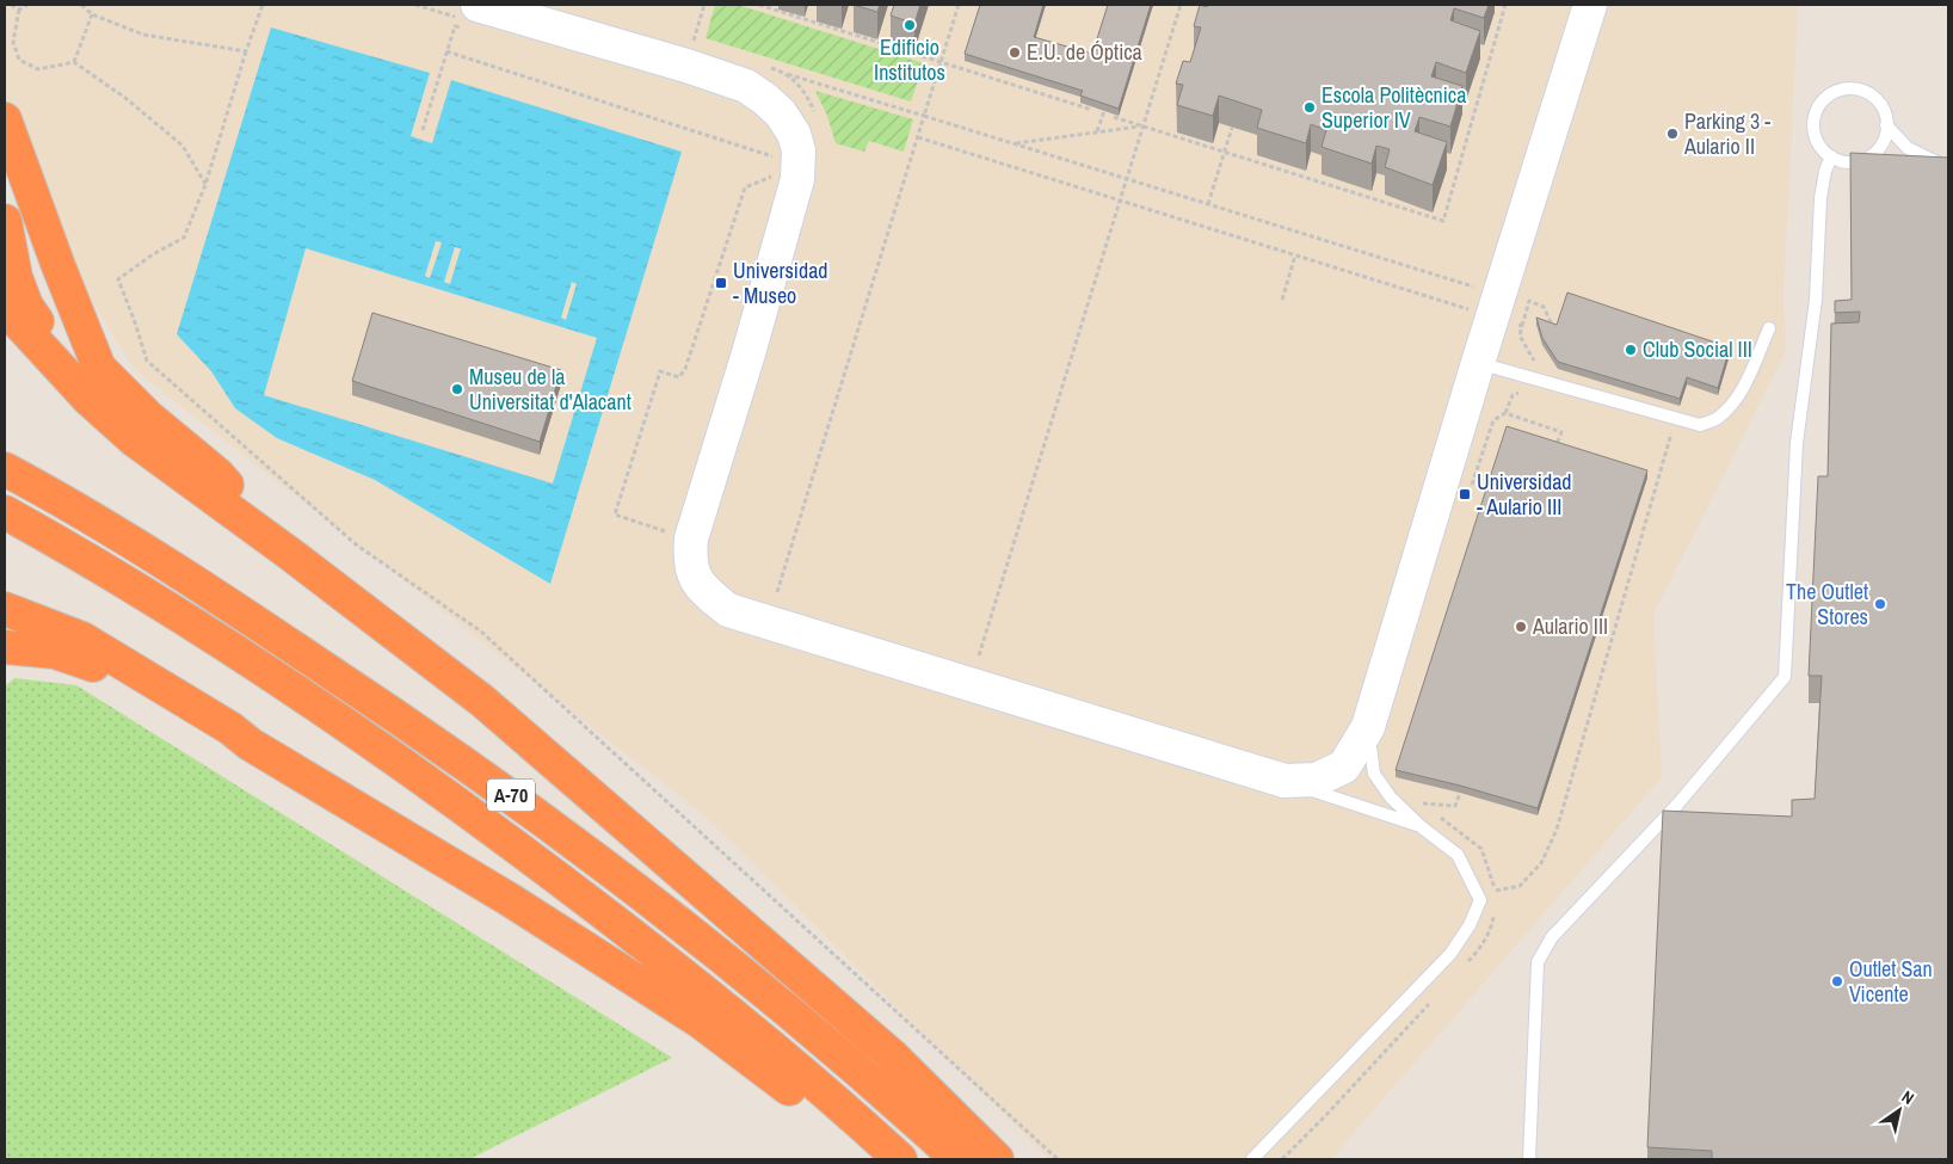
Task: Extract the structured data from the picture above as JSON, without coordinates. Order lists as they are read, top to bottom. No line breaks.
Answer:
{"streets":{"highway":["A-70"]},"places":{"other":["Edificio Institutos","E.U. de Óptica","Escola Politècnica Superior IV","Parking 3 - Aulario II","Club Social III","Museu de la Universitat d'Alacant","The Outlet Stores","Aulario III","Outlet San Vicente"],"transit":["Universidad - Museo","Universidad - Aulario III"]},"north":"top right"}
